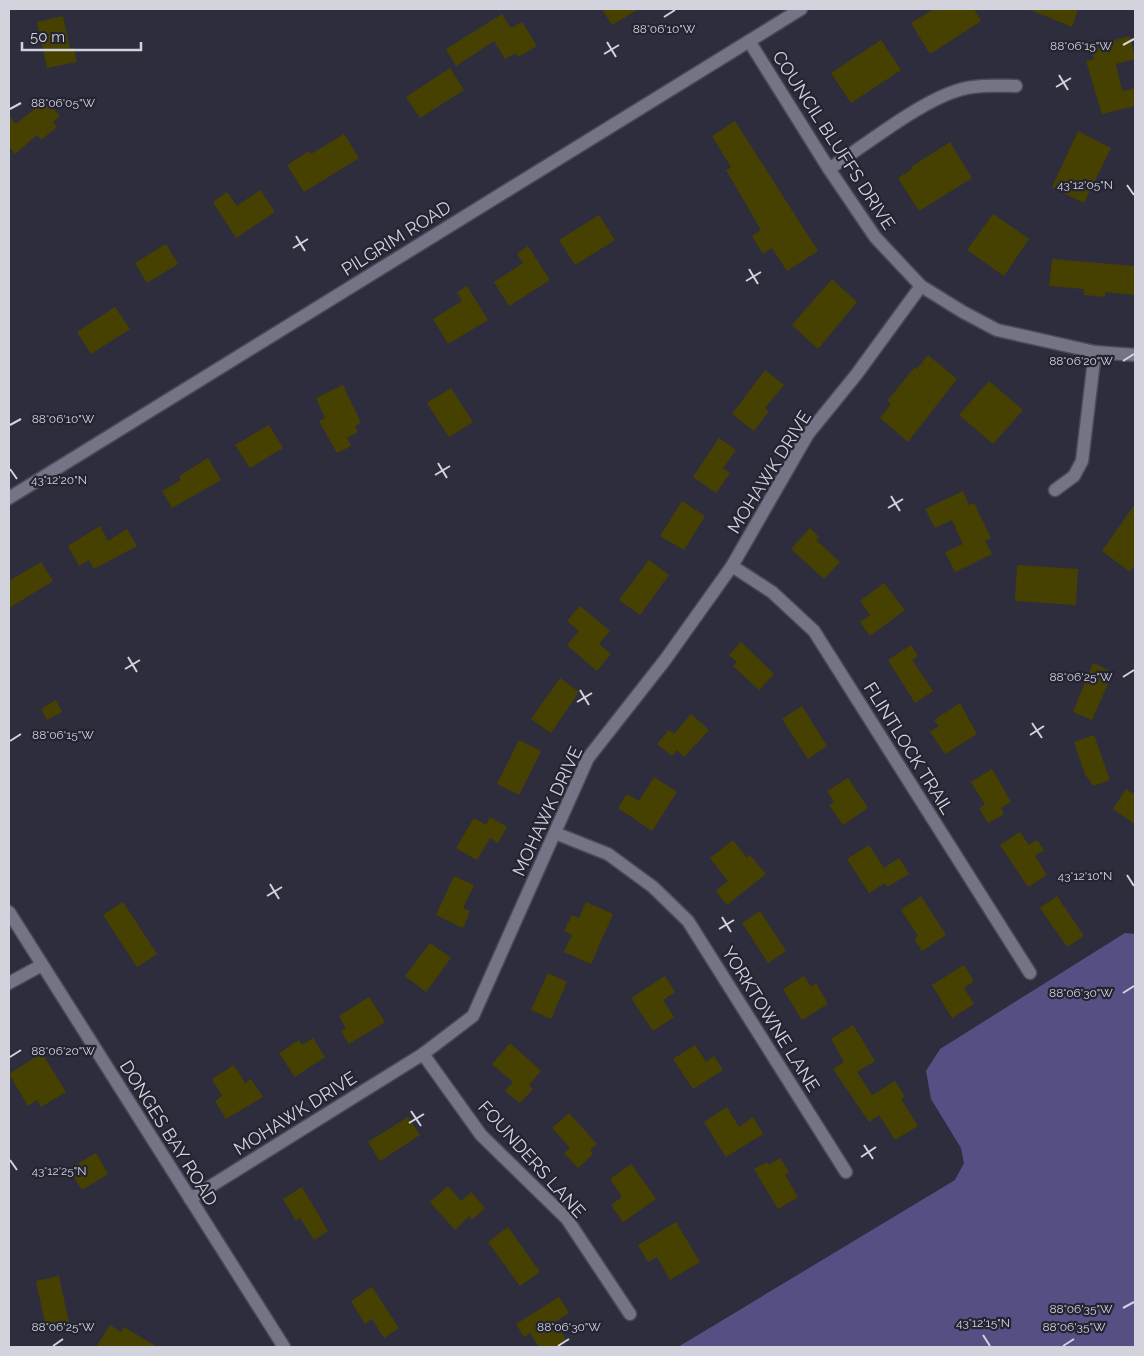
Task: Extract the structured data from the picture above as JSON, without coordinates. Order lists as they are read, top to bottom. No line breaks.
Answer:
{"streets":{"street":["COUNCIL BLUFFS DRIVE","PILGRIM ROAD","MOHAWK DRIVE","FLINTLOCK TRAIL","YORKTOWNE LANE","DONGES BAY ROAD","FOUNDERS LANE"]},"crossings":[["COUNCIL BLUFFS DRIVE","PILGRIM ROAD"],["COUNCIL BLUFFS DRIVE","MOHAWK DRIVE"],["MOHAWK DRIVE","FLINTLOCK TRAIL"],["MOHAWK DRIVE","YORKTOWNE LANE"],["MOHAWK DRIVE","DONGES BAY ROAD"],["MOHAWK DRIVE","FOUNDERS LANE"]],"scale_bar":"50 m","coordinates":["88°06'10\"W","88°06'15\"W","88°06'05\"W","43°12'05\"N","88°06'20\"W","43°12'20\"N","88°06'25\"W","43°12'10\"N","88°06'30\"W","43°12'25\"N","88°06'35\"W","43°12'15\"N"]}
